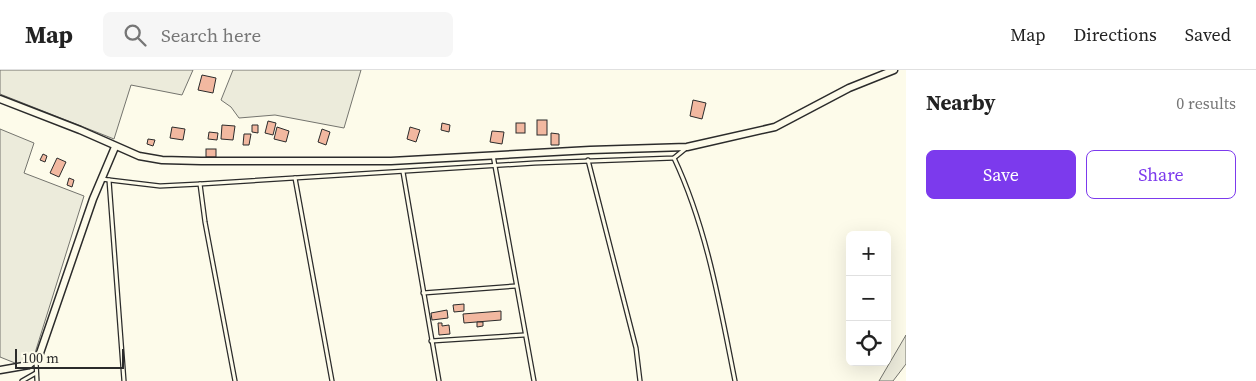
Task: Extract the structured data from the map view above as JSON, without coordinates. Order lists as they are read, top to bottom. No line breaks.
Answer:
{"scale_bar":"100 m","page":{"header":"Map","search":"Search here","nav":["Map","Directions","Saved"],"heading":["Nearby","0 results"],"buttons":["Save","Share"],"map_buttons":["+","−"],"scale":"100 m"}}
